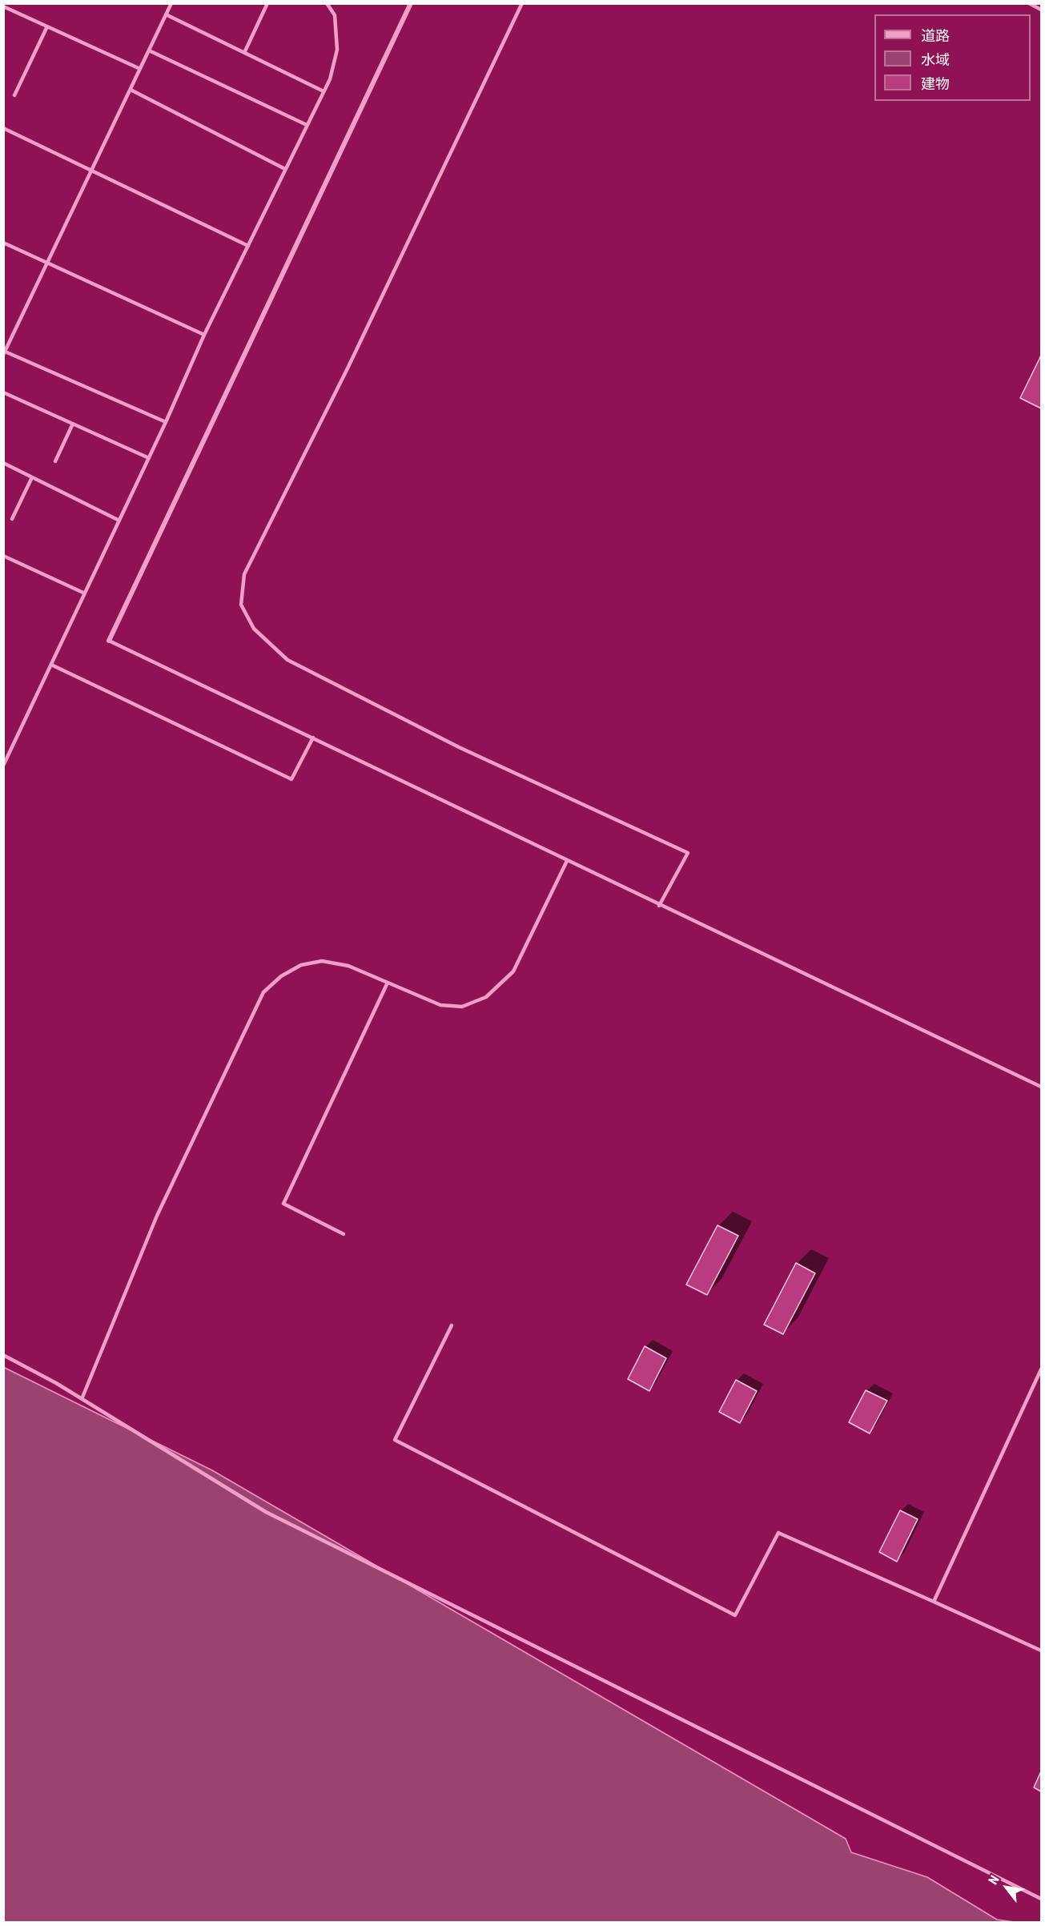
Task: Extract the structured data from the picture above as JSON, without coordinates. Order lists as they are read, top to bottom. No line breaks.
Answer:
{"legend":["道路","水域","建物"],"north":"top left"}
